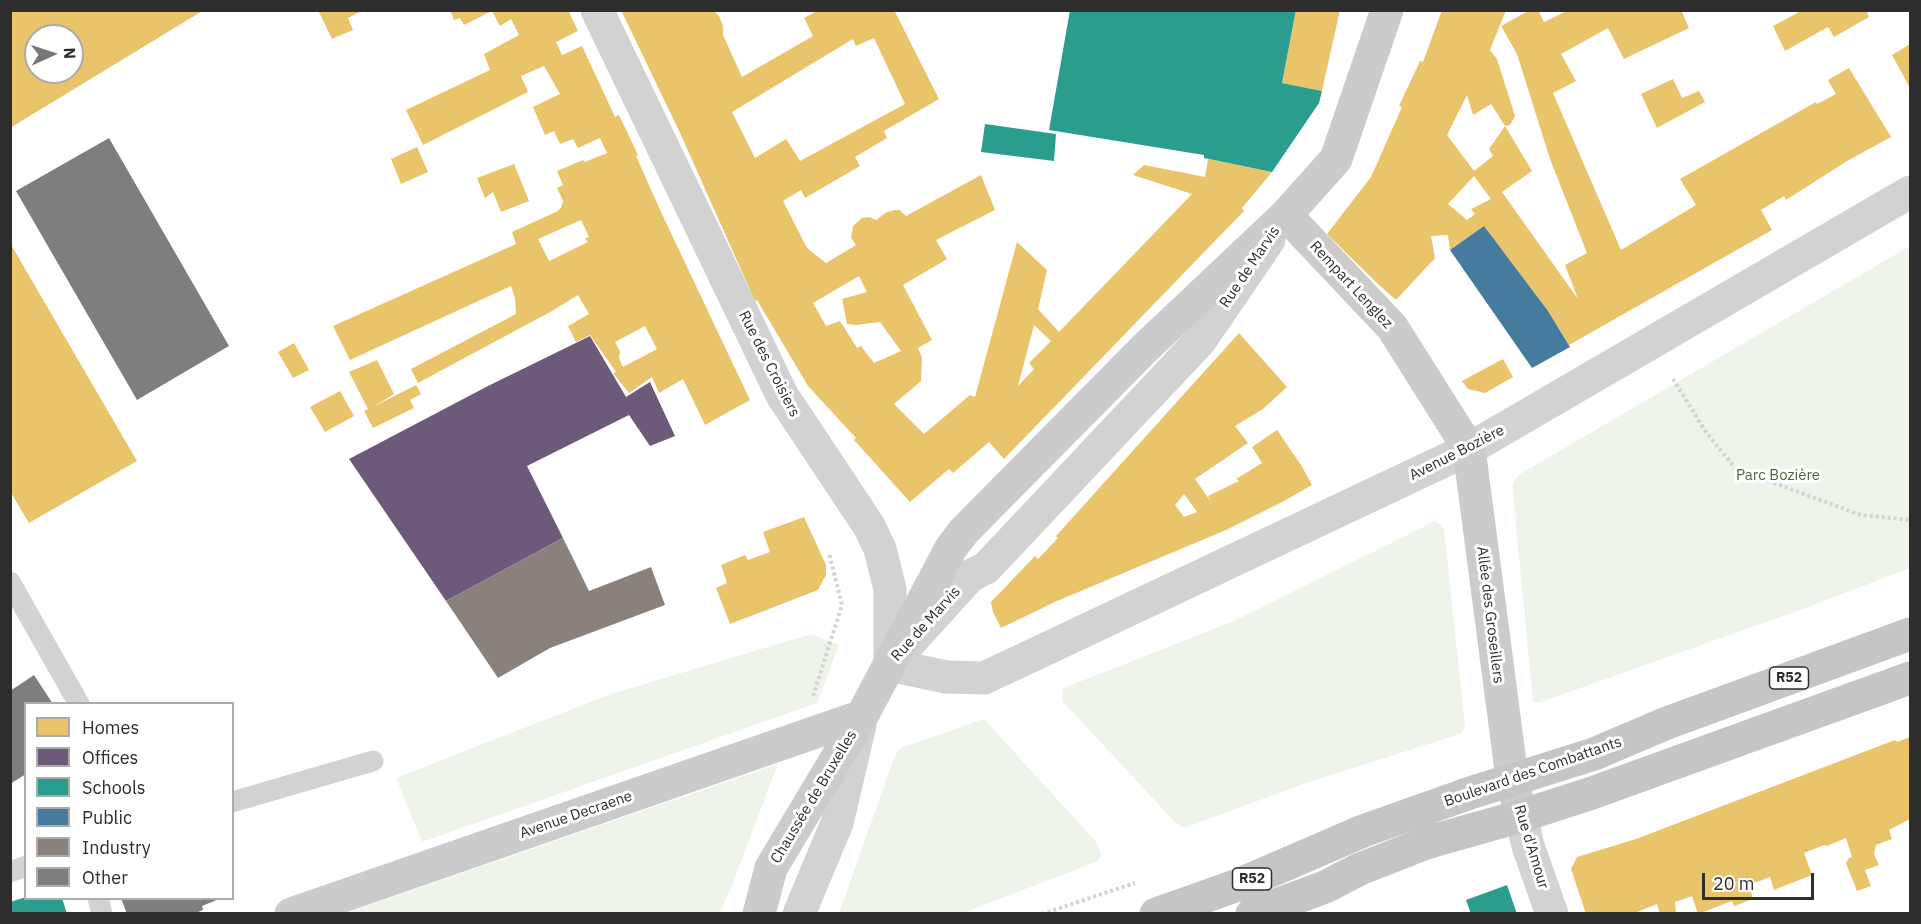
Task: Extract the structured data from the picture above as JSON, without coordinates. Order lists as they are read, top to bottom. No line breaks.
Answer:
{"streets":{"main road":["R52","Boulevard des Combattants"],"street":["Rue de Marvis","Rempart Lenglez","Rue des Croisiers","Avenue Bozière","Allée des Groseillers","Chaussée de Bruxelles","Avenue Decraene","Rue d'Amour"]},"crossings":[["Rue de Marvis","Rempart Lenglez"],["Rue de Marvis","Rue des Croisiers"],["Rue de Marvis","Avenue Bozière"],["Rue de Marvis","Chaussée de Bruxelles"],["Rempart Lenglez","Avenue Bozière"],["Rempart Lenglez","Allée des Groseillers"],["Rue des Croisiers","Avenue Bozière"],["Rue des Croisiers","Chaussée de Bruxelles"],["Avenue Bozière","Allée des Groseillers"],["Avenue Bozière","Chaussée de Bruxelles"],["Allée des Groseillers","Boulevard des Combattants"],["Allée des Groseillers","Rue d'Amour"],["R52","Rue d'Amour"],["Boulevard des Combattants","Rue d'Amour"],["Chaussée de Bruxelles","Avenue Decraene"]],"parks":["Parc Bozière"],"legend":["Homes","Offices","Schools","Public","Industry","Other"],"scale_bar":"20 m","north":"right"}
